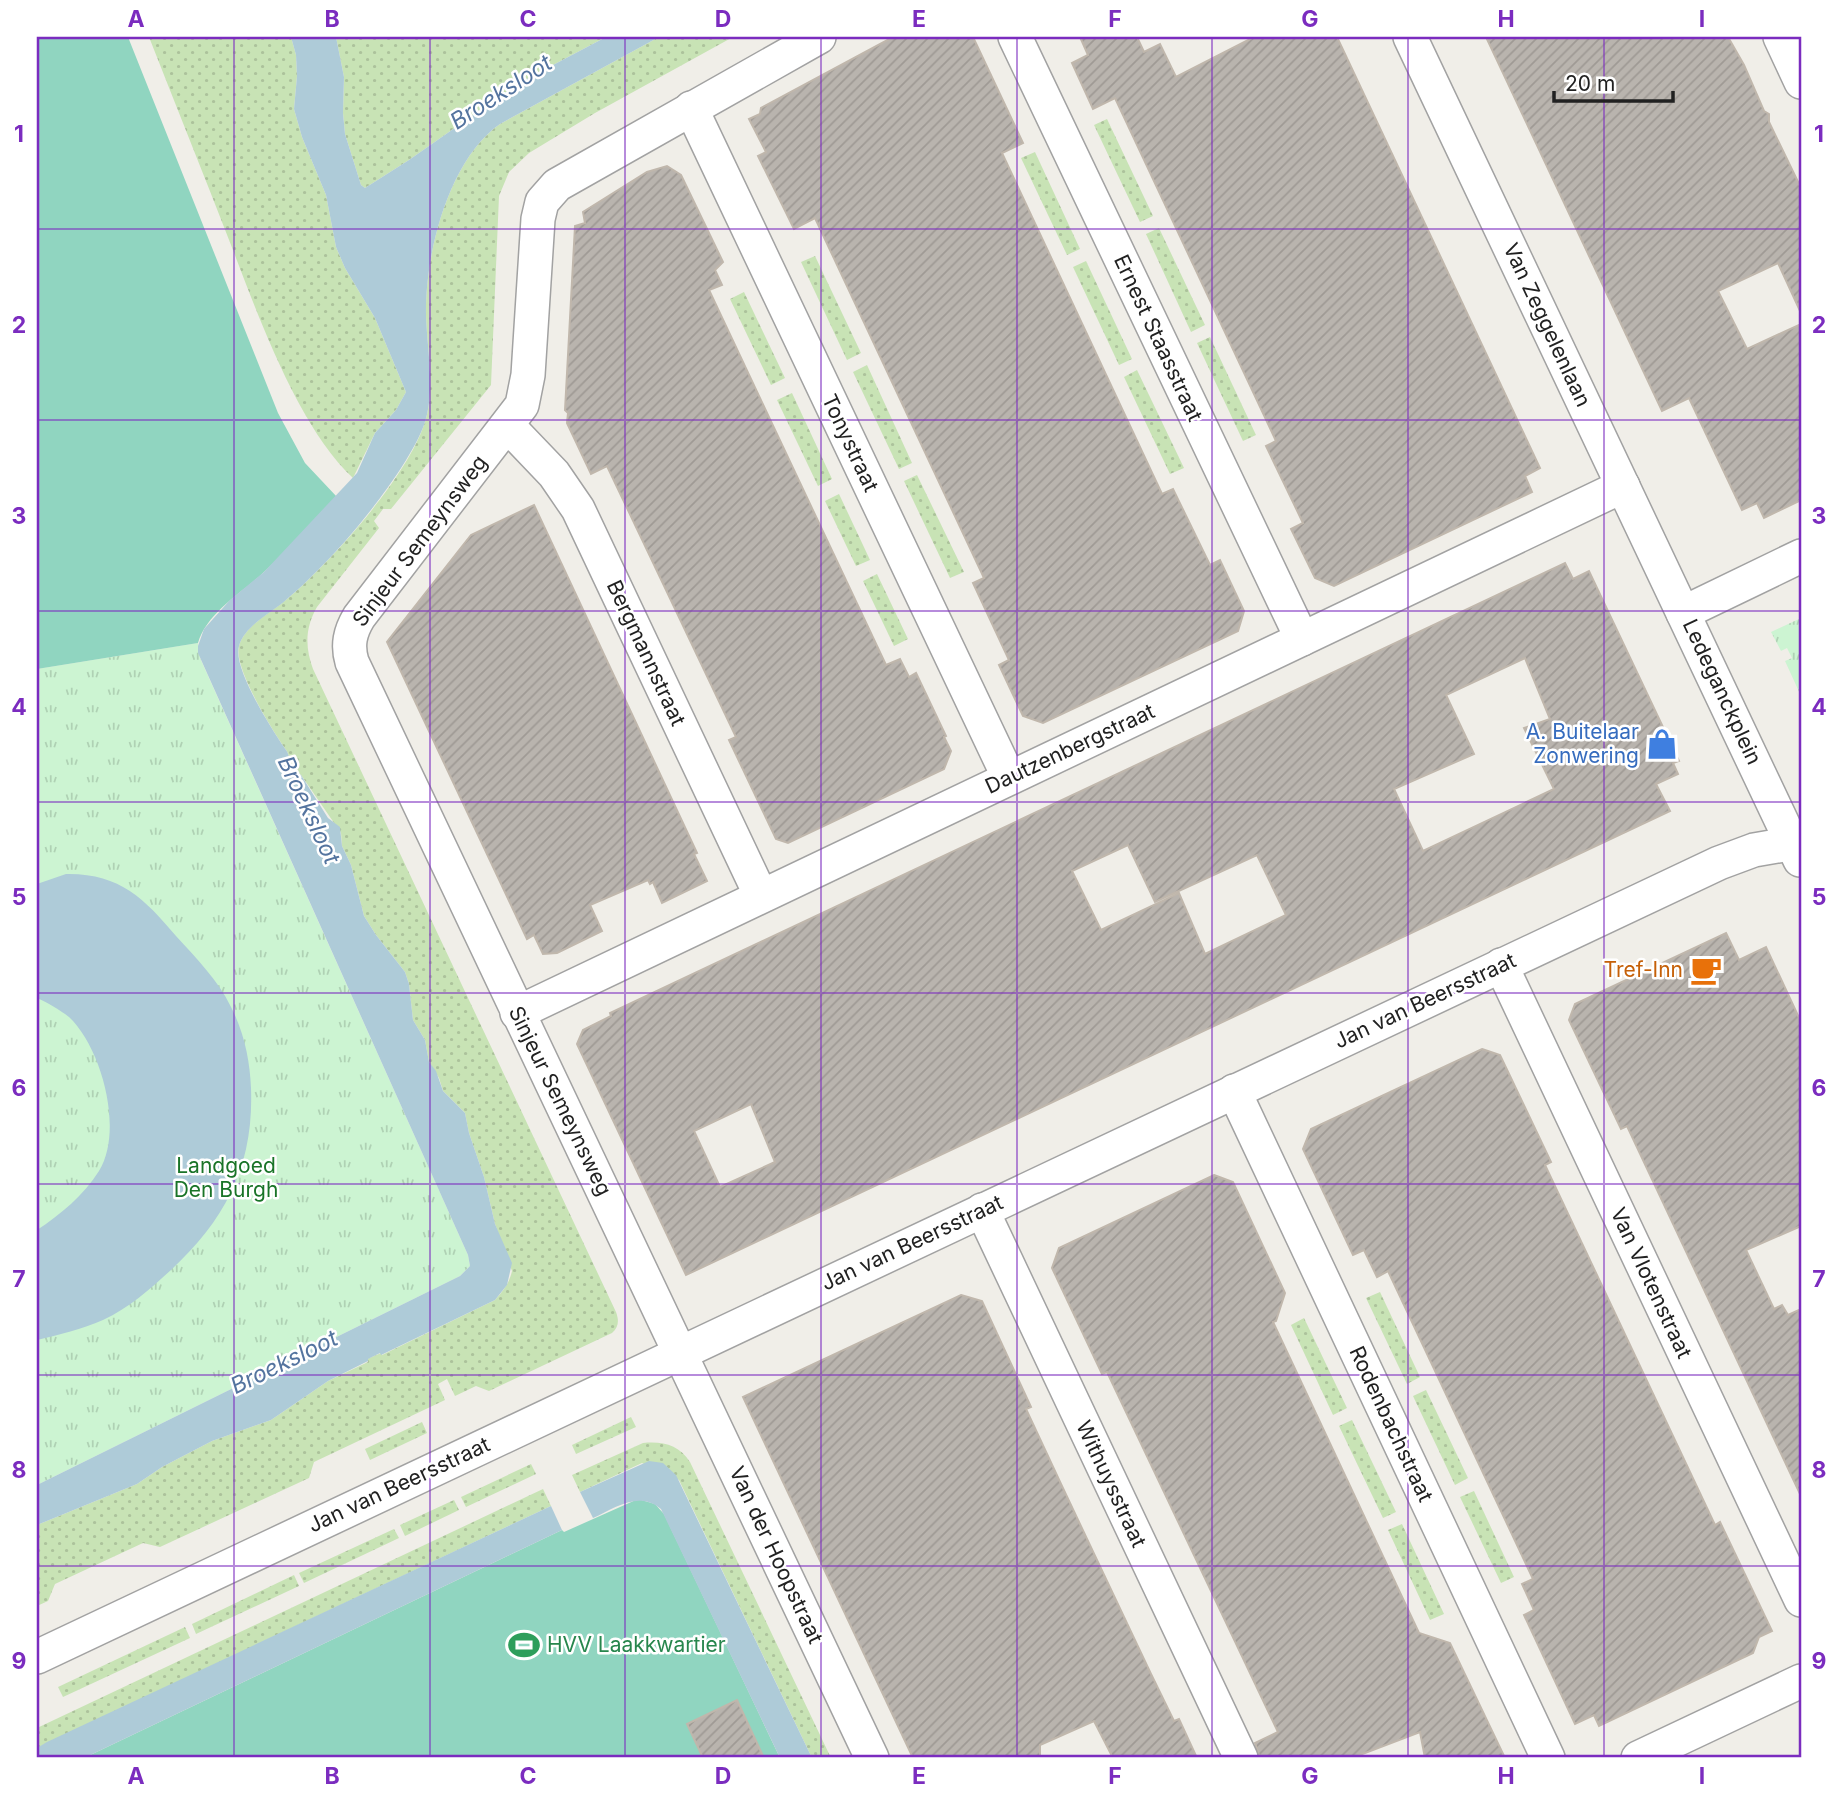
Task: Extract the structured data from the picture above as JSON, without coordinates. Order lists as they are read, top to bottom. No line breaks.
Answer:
{"streets":{"street":["Van Zeggelenlaan","Ernest Staasstraat","Tonystraat","Sinjeur Semeynsweg","Bergmannstraat","Ledeganckplein","Dautzenbergstraat","Jan van Beersstraat","Van Vlotenstraat","Rodenbachstraat","Withuysstraat","Van der Hoopstraat"]},"crossings":[["Van Zeggelenlaan","Ledeganckplein"],["Van Zeggelenlaan","Dautzenbergstraat"],["Ernest Staasstraat","Dautzenbergstraat"],["Tonystraat","Sinjeur Semeynsweg"],["Tonystraat","Dautzenbergstraat"],["Sinjeur Semeynsweg","Bergmannstraat"],["Sinjeur Semeynsweg","Dautzenbergstraat"],["Sinjeur Semeynsweg","Jan van Beersstraat"],["Sinjeur Semeynsweg","Van der Hoopstraat"],["Bergmannstraat","Dautzenbergstraat"],["Ledeganckplein","Jan van Beersstraat"],["Jan van Beersstraat","Van Vlotenstraat"],["Jan van Beersstraat","Rodenbachstraat"],["Jan van Beersstraat","Withuysstraat"],["Jan van Beersstraat","Van der Hoopstraat"]],"water":["Broeksloot"],"parks":["Landgoed Den Burgh"],"places":{"shop":["A. Buitelaar Zonwering"],"cafe":["Tref-Inn"],"sports":["HVV Laakkwartier"]},"scale_bar":"20 m","grid":{"columns":["A","B","C","D","E","F","G","H","I"],"rows":["1","2","3","4","5","6","7","8","9"]}}
